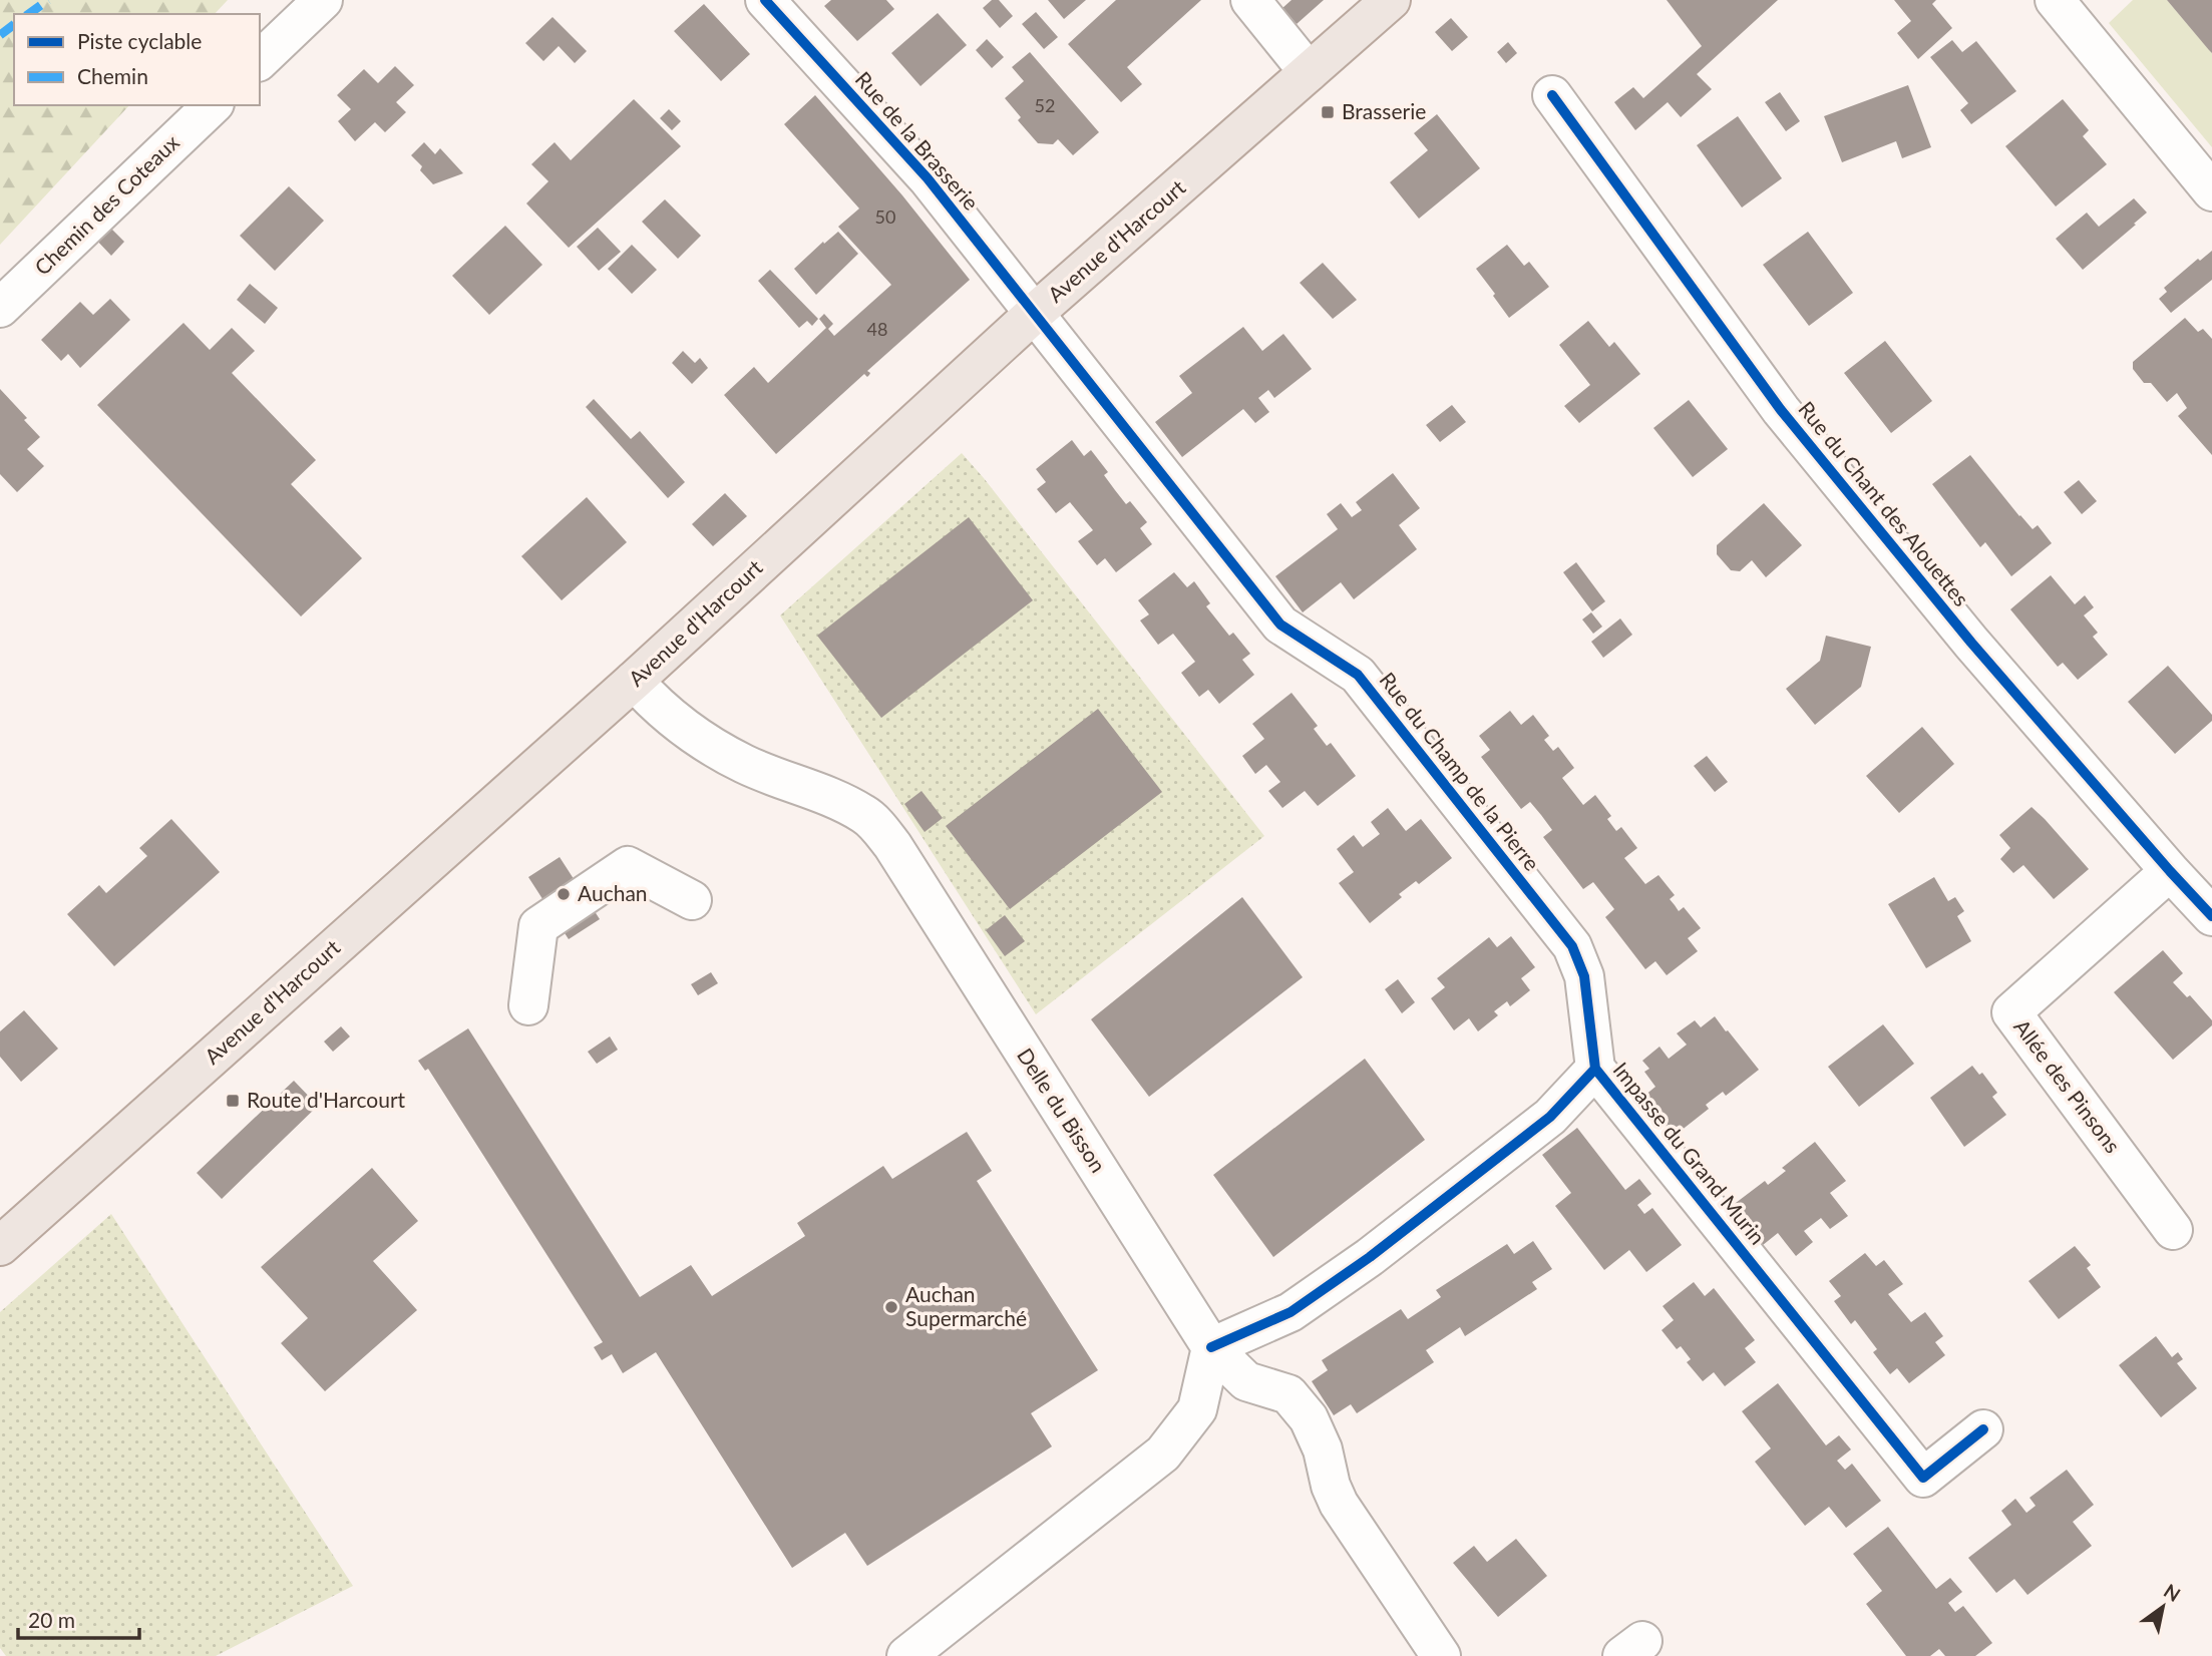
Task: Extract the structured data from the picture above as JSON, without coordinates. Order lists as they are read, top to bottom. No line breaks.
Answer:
{"streets":{"main road":["Avenue d'Harcourt"],"street":["Rue de la Brasserie","Chemin des Coteaux","Rue du Chant des Alouettes","Rue du Champ de la Pierre","Allée des Pinsons","Delle du Bisson","Impasse du Grand Murin"]},"crossings":[["Rue de la Brasserie","Avenue d'Harcourt"],["Rue de la Brasserie","Rue du Champ de la Pierre"],["Avenue d'Harcourt","Rue du Champ de la Pierre"],["Avenue d'Harcourt","Delle du Bisson"],["Rue du Chant des Alouettes","Allée des Pinsons"],["Rue du Champ de la Pierre","Impasse du Grand Murin"],["Delle du Bisson","Impasse du Grand Murin"]],"places":{"transit":["Brasserie","Route d'Harcourt"],"other":["Auchan","Auchan Supermarché"]},"house_numbers":["52","50","48"],"legend":["Piste cyclable","Chemin"],"scale_bar":"20 m","north":"top right"}
